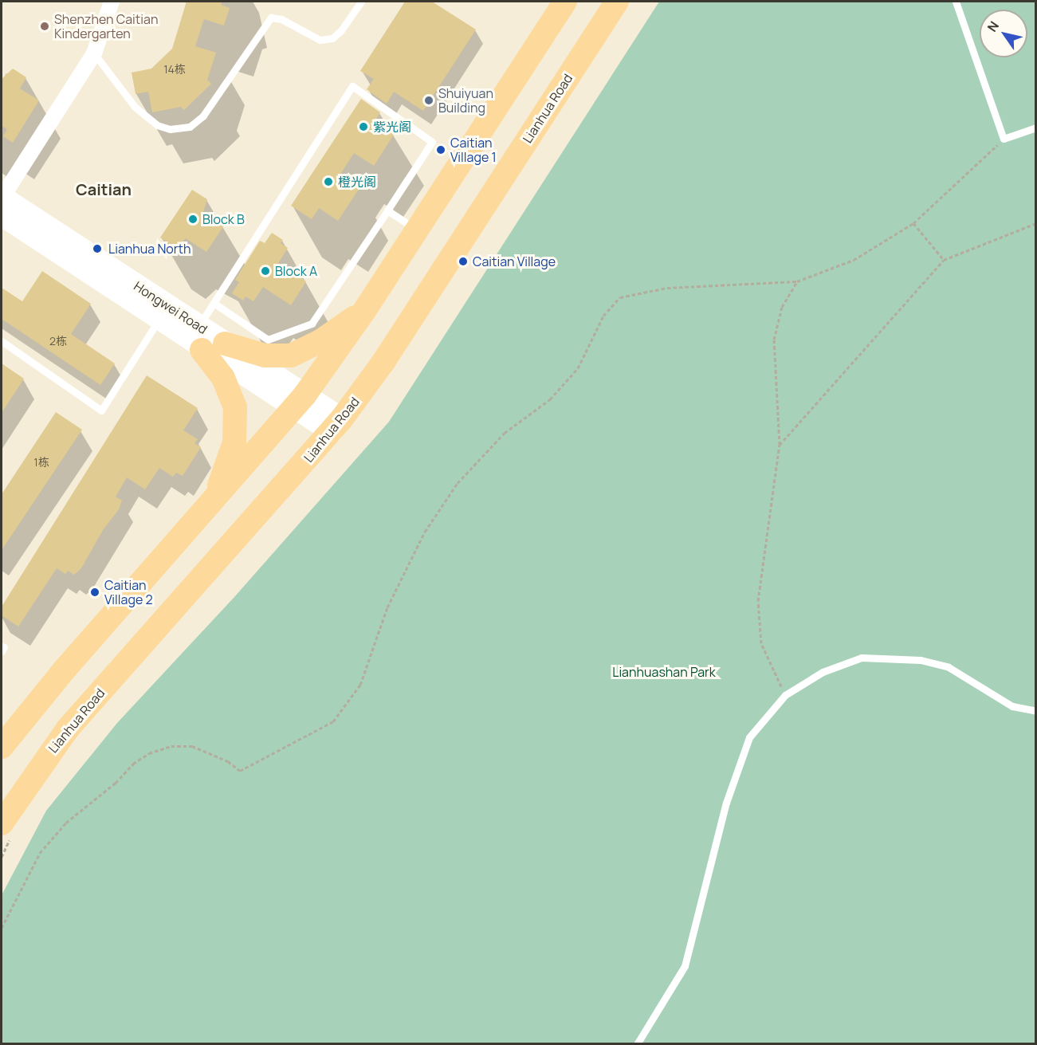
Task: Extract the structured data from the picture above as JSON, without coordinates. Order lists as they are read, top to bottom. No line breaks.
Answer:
{"streets":{"main road":["Lianhua Road"],"street":["Hongwei Road"]},"crossings":[["Lianhua Road","Hongwei Road"]],"districts":["Caitian"],"parks":["Lianhuashan Park"],"places":["Shenzhen Caitian Kindergarten","Shuiyuan Building","紫光阁","Caitian Village 1","橙光阁","Block B","Lianhua North","Caitian Village","Block A","Caitian Village 2"],"house_numbers":["14栋","2栋","1栋"],"north":"top left"}
